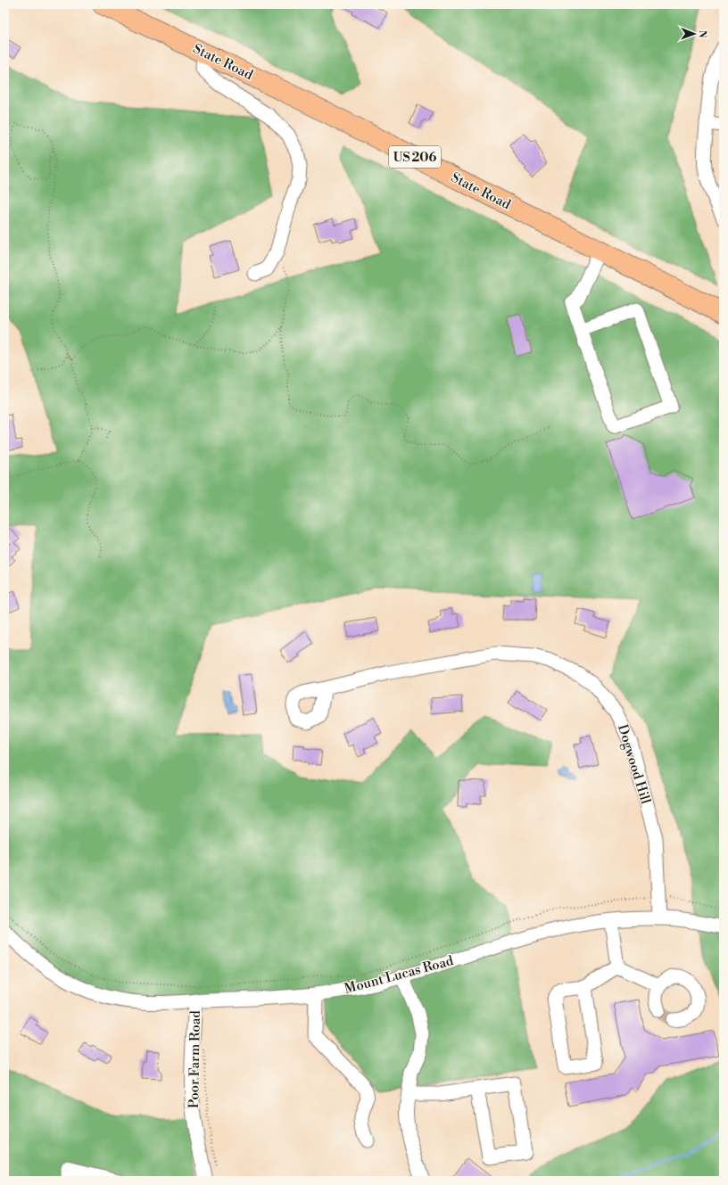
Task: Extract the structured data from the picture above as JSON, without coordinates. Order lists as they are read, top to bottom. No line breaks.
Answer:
{"streets":{"highway":["State Road","US 206"],"street":["Dogwood Hill","Mount Lucas Road","Poor Farm Road"]},"crossings":[["Dogwood Hill","Mount Lucas Road"],["Mount Lucas Road","Poor Farm Road"]],"north":"right"}
